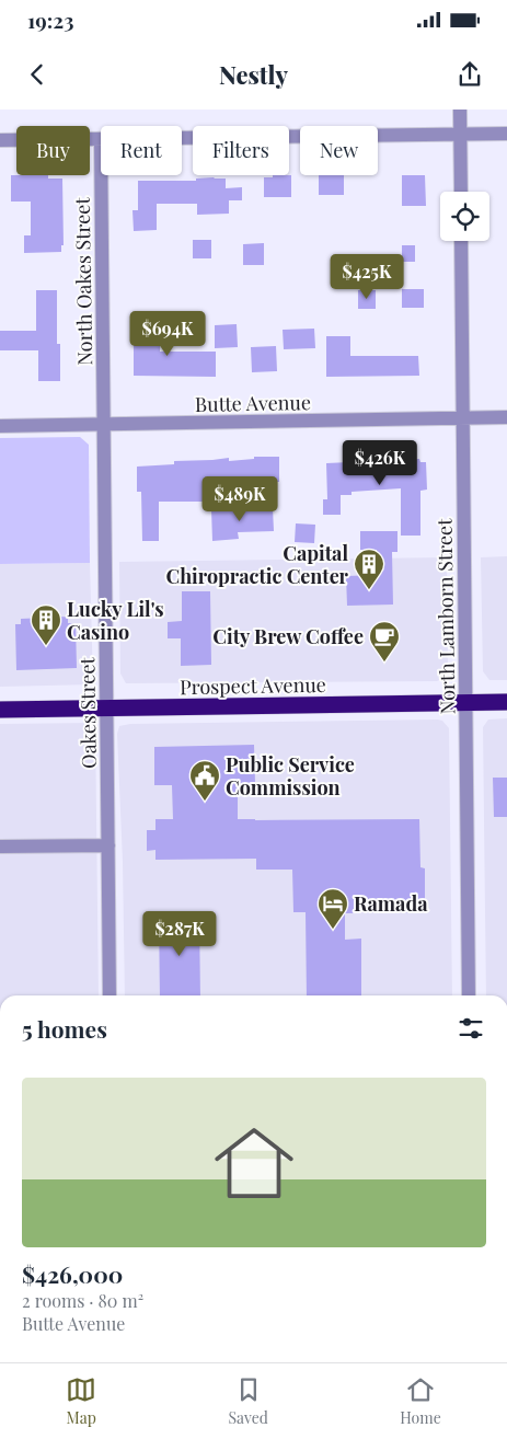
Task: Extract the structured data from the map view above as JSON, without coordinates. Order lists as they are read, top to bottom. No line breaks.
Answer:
{"streets":{"highway":["Prospect Avenue"],"street":["North Oakes Street","Butte Avenue","North Lamborn Street","Oakes Street"]},"crossings":[["North Oakes Street","Butte Avenue"],["North Oakes Street","Oakes Street"],["Butte Avenue","North Lamborn Street"],["Butte Avenue","Oakes Street"],["North Lamborn Street","Prospect Avenue"],["Prospect Avenue","Oakes Street"]],"places":{"building":["Capital Chiropractic Center","Lucky Lil's Casino"],"cafe":["City Brew Coffee"],"public building":["Public Service Commission"],"hotel":["Ramada"]},"page":{"status":"19:23","header":"Nestly","chip":["Buy","Rent","Filters","New"],"price":["$425K","$694K","$426K","$489K","$287K"],"heading":"5 homes","list":[{"name":"$426,000","note":"2 rooms · 80 m² · Butte Avenue"}],"tabs":["Map","Saved","Home"]}}
